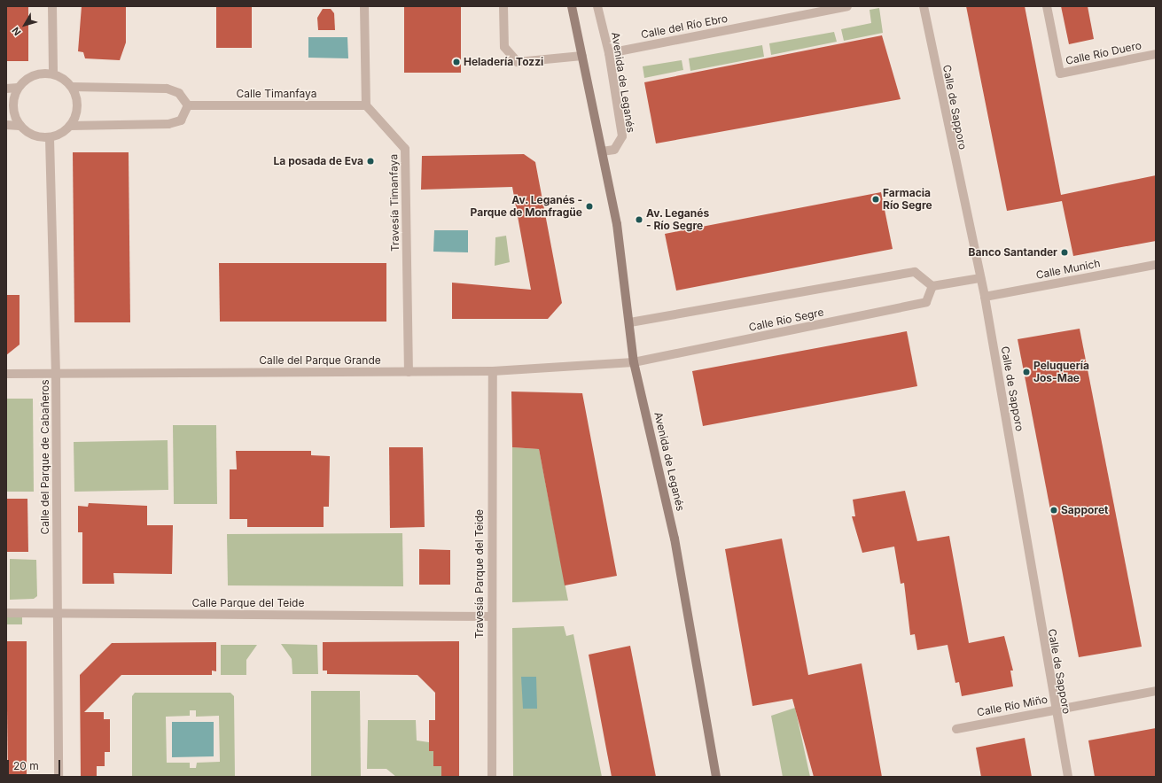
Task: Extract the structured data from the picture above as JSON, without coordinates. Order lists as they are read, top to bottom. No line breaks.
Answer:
{"streets":{"street":["Calle del Río Ebro","Calle Río Duero","Avenida de Leganés","Calle Timanfaya","Calle de Sapporo","Travesía Timanfaya","Calle Munich","Calle Río Segre","Calle del Parque Grande","Calle del Parque de Cabañeros","Travesía Parque del Teide","Calle Parque del Teide","Calle Río Miño"]},"crossings":[["Calle del Río Ebro","Avenida de Leganés"],["Avenida de Leganés","Calle Río Segre"],["Avenida de Leganés","Calle del Parque Grande"],["Calle Timanfaya","Travesía Timanfaya"],["Calle de Sapporo","Calle Munich"],["Calle de Sapporo","Calle Río Miño"],["Travesía Timanfaya","Calle del Parque Grande"],["Calle Río Segre","Calle del Parque Grande"],["Calle del Parque Grande","Calle del Parque de Cabañeros"],["Calle del Parque Grande","Travesía Parque del Teide"],["Calle del Parque de Cabañeros","Calle Parque del Teide"],["Travesía Parque del Teide","Calle Parque del Teide"]],"places":["Heladería Tozzi","La posada de Eva","Farmacia Río Segre","Av. Leganés - Parque de Monfragüe","Av. Leganés - Río Segre","Banco Santander","Peluquería Jos-Mae","Sapporet"],"scale_bar":"20 m","north":"bottom left"}
